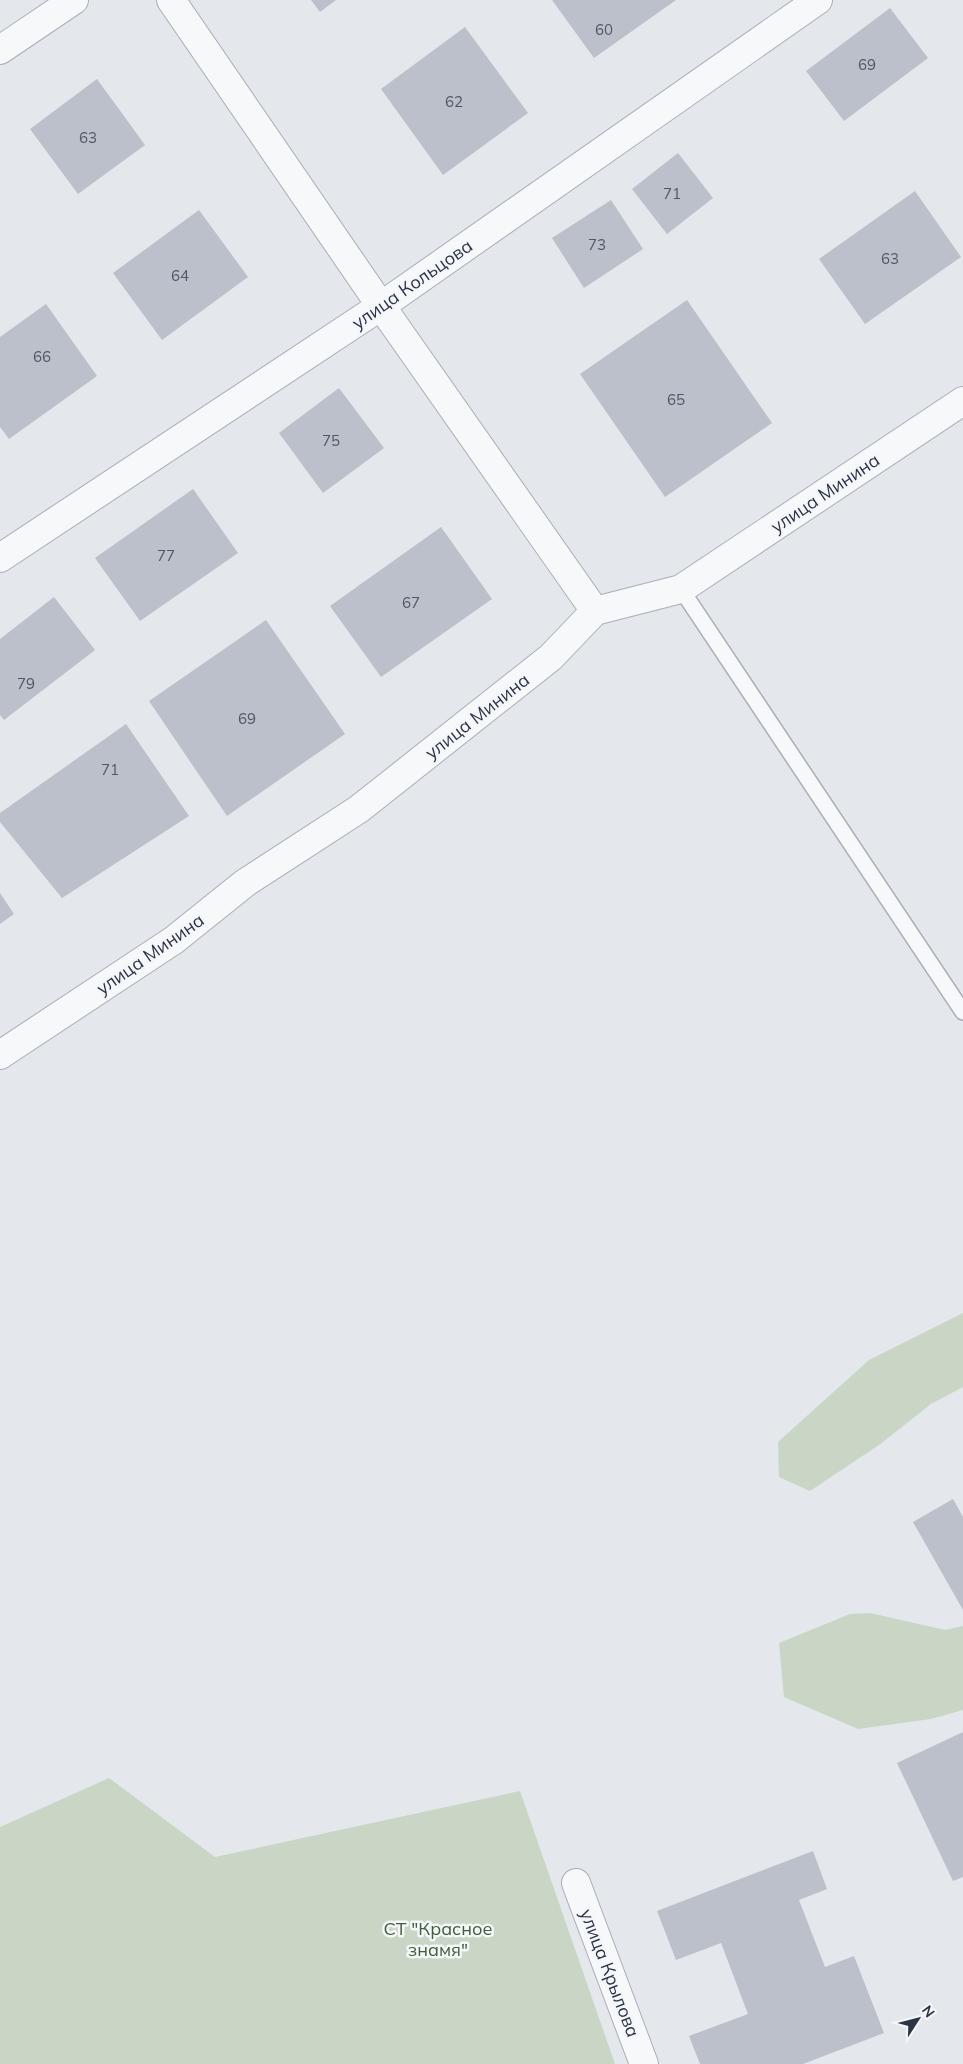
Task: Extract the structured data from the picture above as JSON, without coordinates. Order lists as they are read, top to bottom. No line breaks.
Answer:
{"streets":{"street":["улица Кольцова","улица Минина","улица Крылова"]},"parks":["СТ \"Красное знамя\""],"house_numbers":["60","69","62","63","71","73","63","64","66","65","75","77","67","79","69","71"],"north":"top right"}
